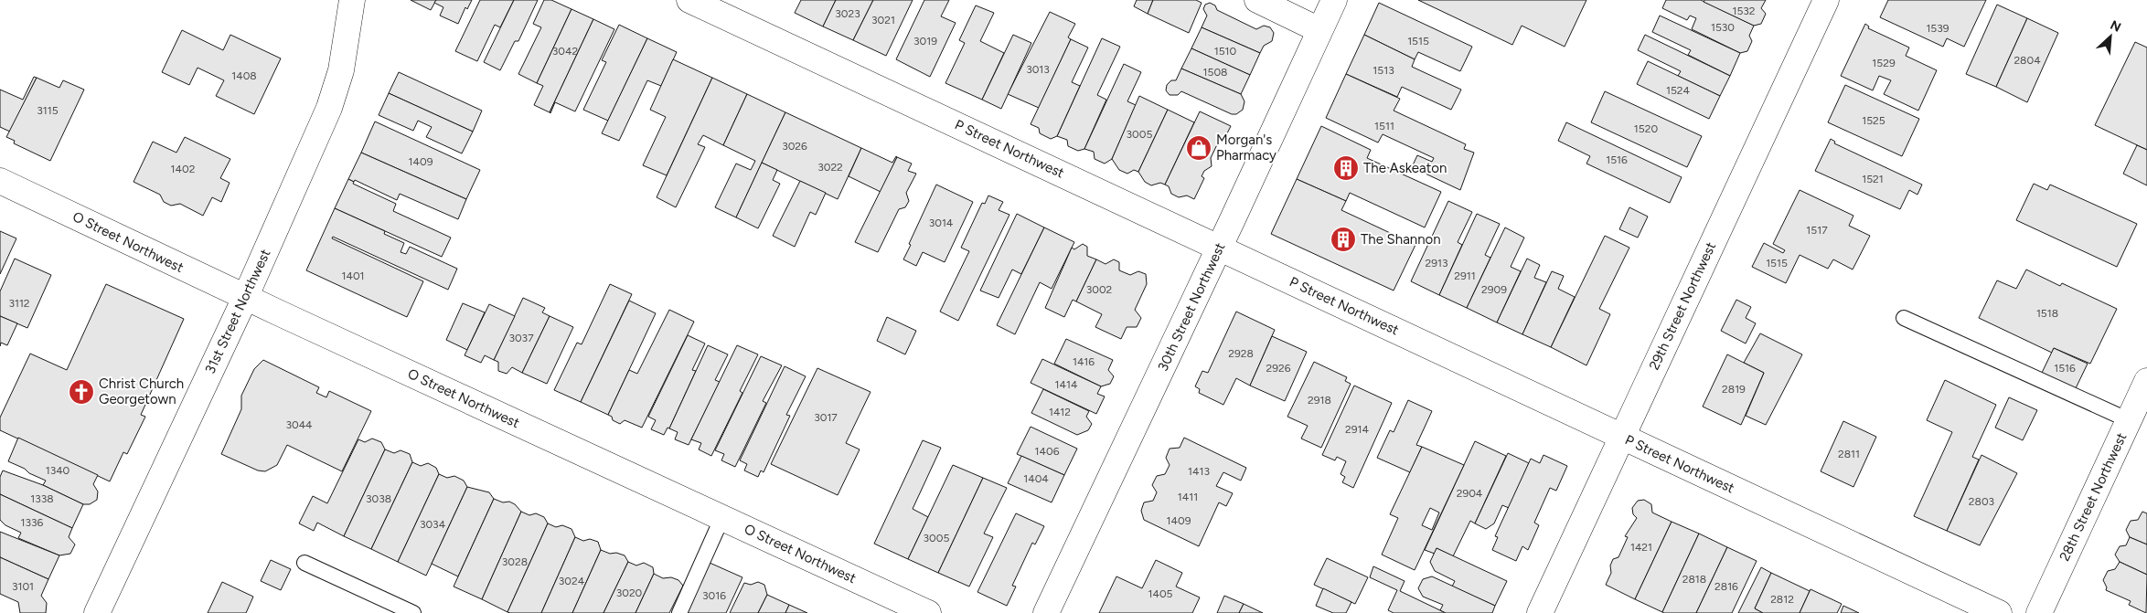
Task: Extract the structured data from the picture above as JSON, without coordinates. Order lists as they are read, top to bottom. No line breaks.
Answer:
{"streets":{"street":["P Street Northwest","O Street Northwest","29th Street Northwest","30th Street Northwest","31st Street Northwest","28th Street Northwest"]},"crossings":[["P Street Northwest","29th Street Northwest"],["P Street Northwest","30th Street Northwest"],["O Street Northwest","31st Street Northwest"]],"places":{"shop":["Morgan's Pharmacy"],"building":["The Askeaton","The Shannon"],"church":["Christ Church Georgetown"]},"house_numbers":["1532","3023","3021","1530","1539","3019","1515","3042","1510","2804","1529","3013","1513","1508","1408","1524","3115","1525","1511","1520","3005","3026","1516","1409","3022","1402","1521","3014","1517","2913","1515","1401","2911","3002","2909","3112","1518","3037","2928","1416","2926","1516","1414","2819","2918","1412","3017","3044","2914","1406","2811","1340","1413","1404","2904","1411","1338","3038","2803","1409","1336","3034","3005","1421","3028","2818","3024","3101","2816","3020","1405","3016","2812"],"north":"top right"}
